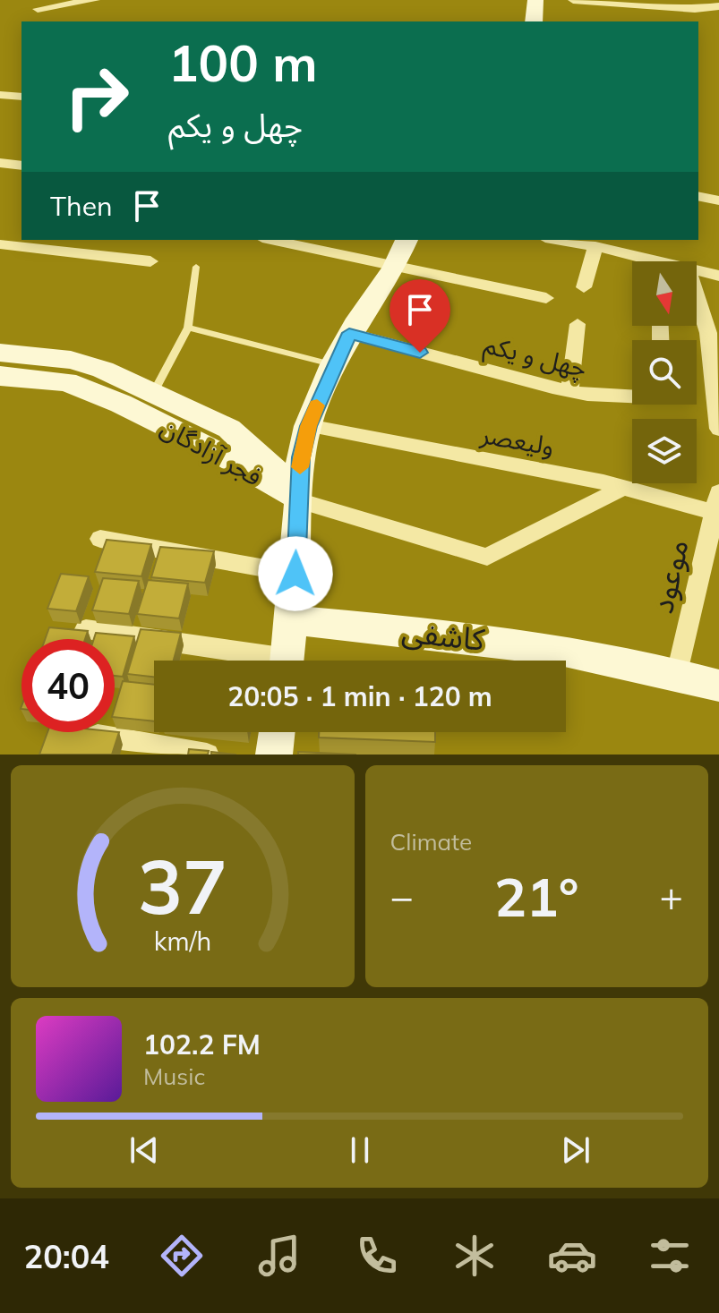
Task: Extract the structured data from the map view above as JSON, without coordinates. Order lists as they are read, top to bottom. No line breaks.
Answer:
{"streets":{"street":["چهل و یکم","ولیعصر","فجر آزادگان","موعود","کاشفی"]},"crossings":[["ولیعصر","موعود"],["موعود","کاشفی"]],"north":"bottom","page":{"turn":["100 m","چهل و یکم"],"then":"Then","limit":"40","trip":"20:05 · 1 min · 120 m","tile":"Climate","heat":["−","21°","+"],"song":["102.2 FM","Music"],"tabs":"20:04","gauge":["37","km/h"]}}
